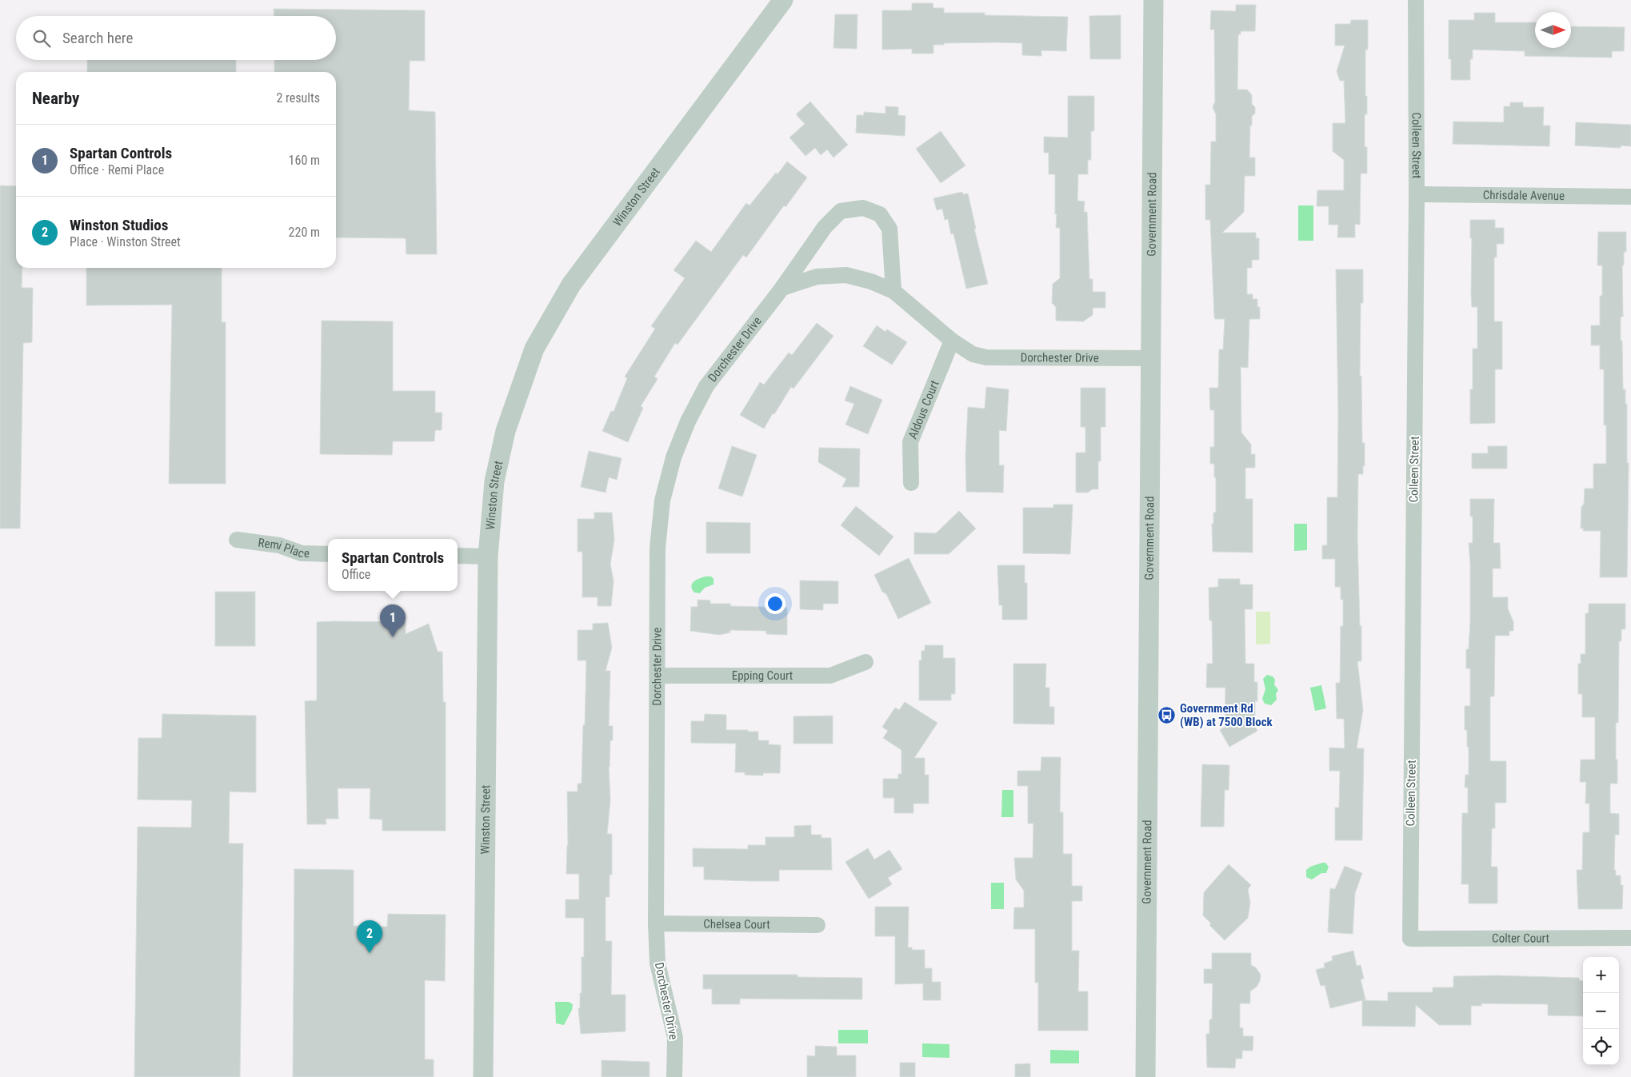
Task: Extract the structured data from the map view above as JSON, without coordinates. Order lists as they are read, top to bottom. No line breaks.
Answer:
{"streets":{"street":["Colleen Street","Chrisdale Avenue","Winston Street","Government Road","Dorchester Drive","Aldous Court","Remi Place","Epping Court","Chelsea Court","Colter Court"]},"crossings":[["Colleen Street","Chrisdale Avenue"],["Colleen Street","Colter Court"],["Government Road","Dorchester Drive"],["Dorchester Drive","Aldous Court"],["Dorchester Drive","Epping Court"],["Dorchester Drive","Chelsea Court"]],"places":{"bus stop":["Government Rd (WB) at 7500 Block"]},"north":"right","page":{"search":"Search here","heading":["Nearby","2 results"],"list":[{"mark":"1","name":"Spartan Controls","note":"Office · Remi Place","value":"160 m"},{"mark":"2","name":"Winston Studios","note":"Place · Winston Street","value":"220 m"}],"popup":["Spartan Controls","Office"],"pins":["1","2"],"map_buttons":["+","−"]}}
